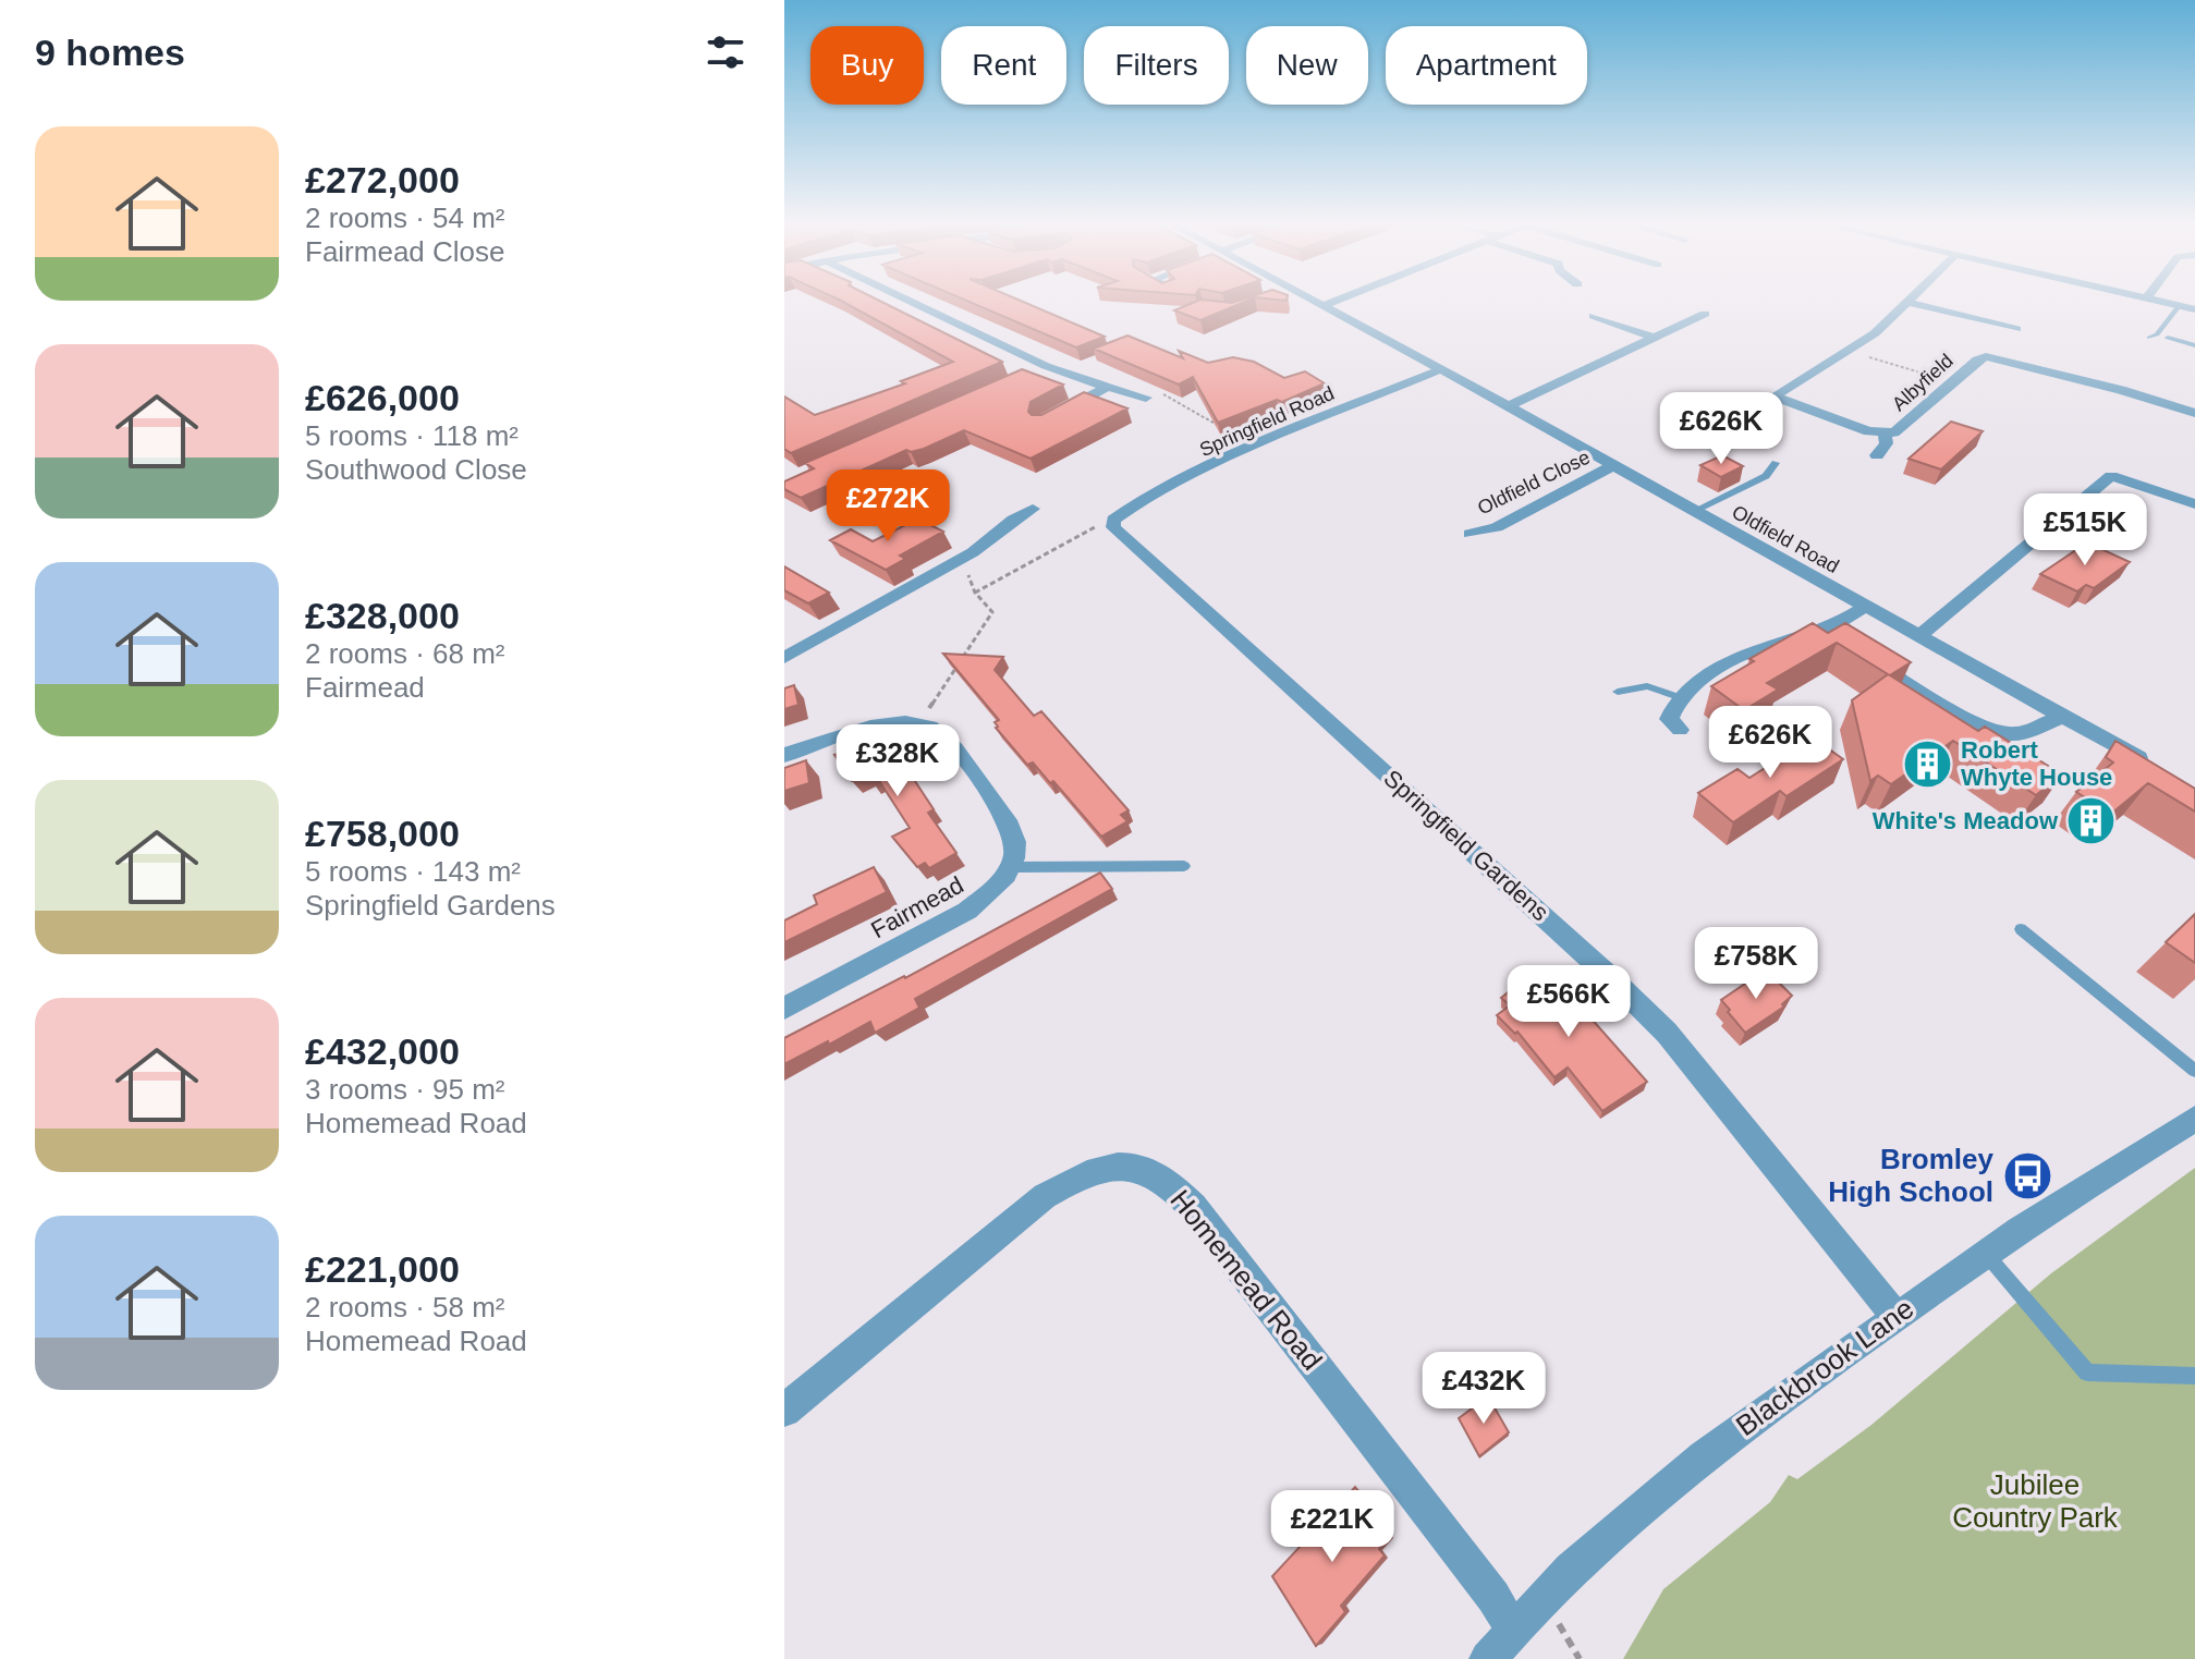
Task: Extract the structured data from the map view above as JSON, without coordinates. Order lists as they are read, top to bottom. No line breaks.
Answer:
{"streets":{"street":["Albyfield","Springfield Road","Oldfield Close","Oldfield Road","Springfield Gardens","Fairmead","Homemead Road","Blackbrook Lane"]},"crossings":[["Springfield Road","Oldfield Road"],["Springfield Road","Springfield Gardens"],["Oldfield Close","Oldfield Road"],["Springfield Gardens","Blackbrook Lane"],["Homemead Road","Blackbrook Lane"]],"parks":["Jubilee Country Park"],"places":{"building":["Robert Whyte House","White's Meadow"],"bus stop":["Bromley High School"]},"page":{"heading":"9 homes","chip":["Buy","Rent","Filters","New","Apartment"],"list":[{"name":"£272,000","note":"2 rooms · 54 m² · Fairmead Close"},{"name":"£626,000","note":"5 rooms · 118 m² · Southwood Close"},{"name":"£328,000","note":"2 rooms · 68 m² · Fairmead"},{"name":"£758,000","note":"5 rooms · 143 m² · Springfield Gardens"},{"name":"£432,000","note":"3 rooms · 95 m² · Homemead Road"},{"name":"£221,000","note":"2 rooms · 58 m² · Homemead Road"}],"price":["£626K","£272K","£515K","£626K","£328K","£758K","£566K","£432K","£221K"]}}
